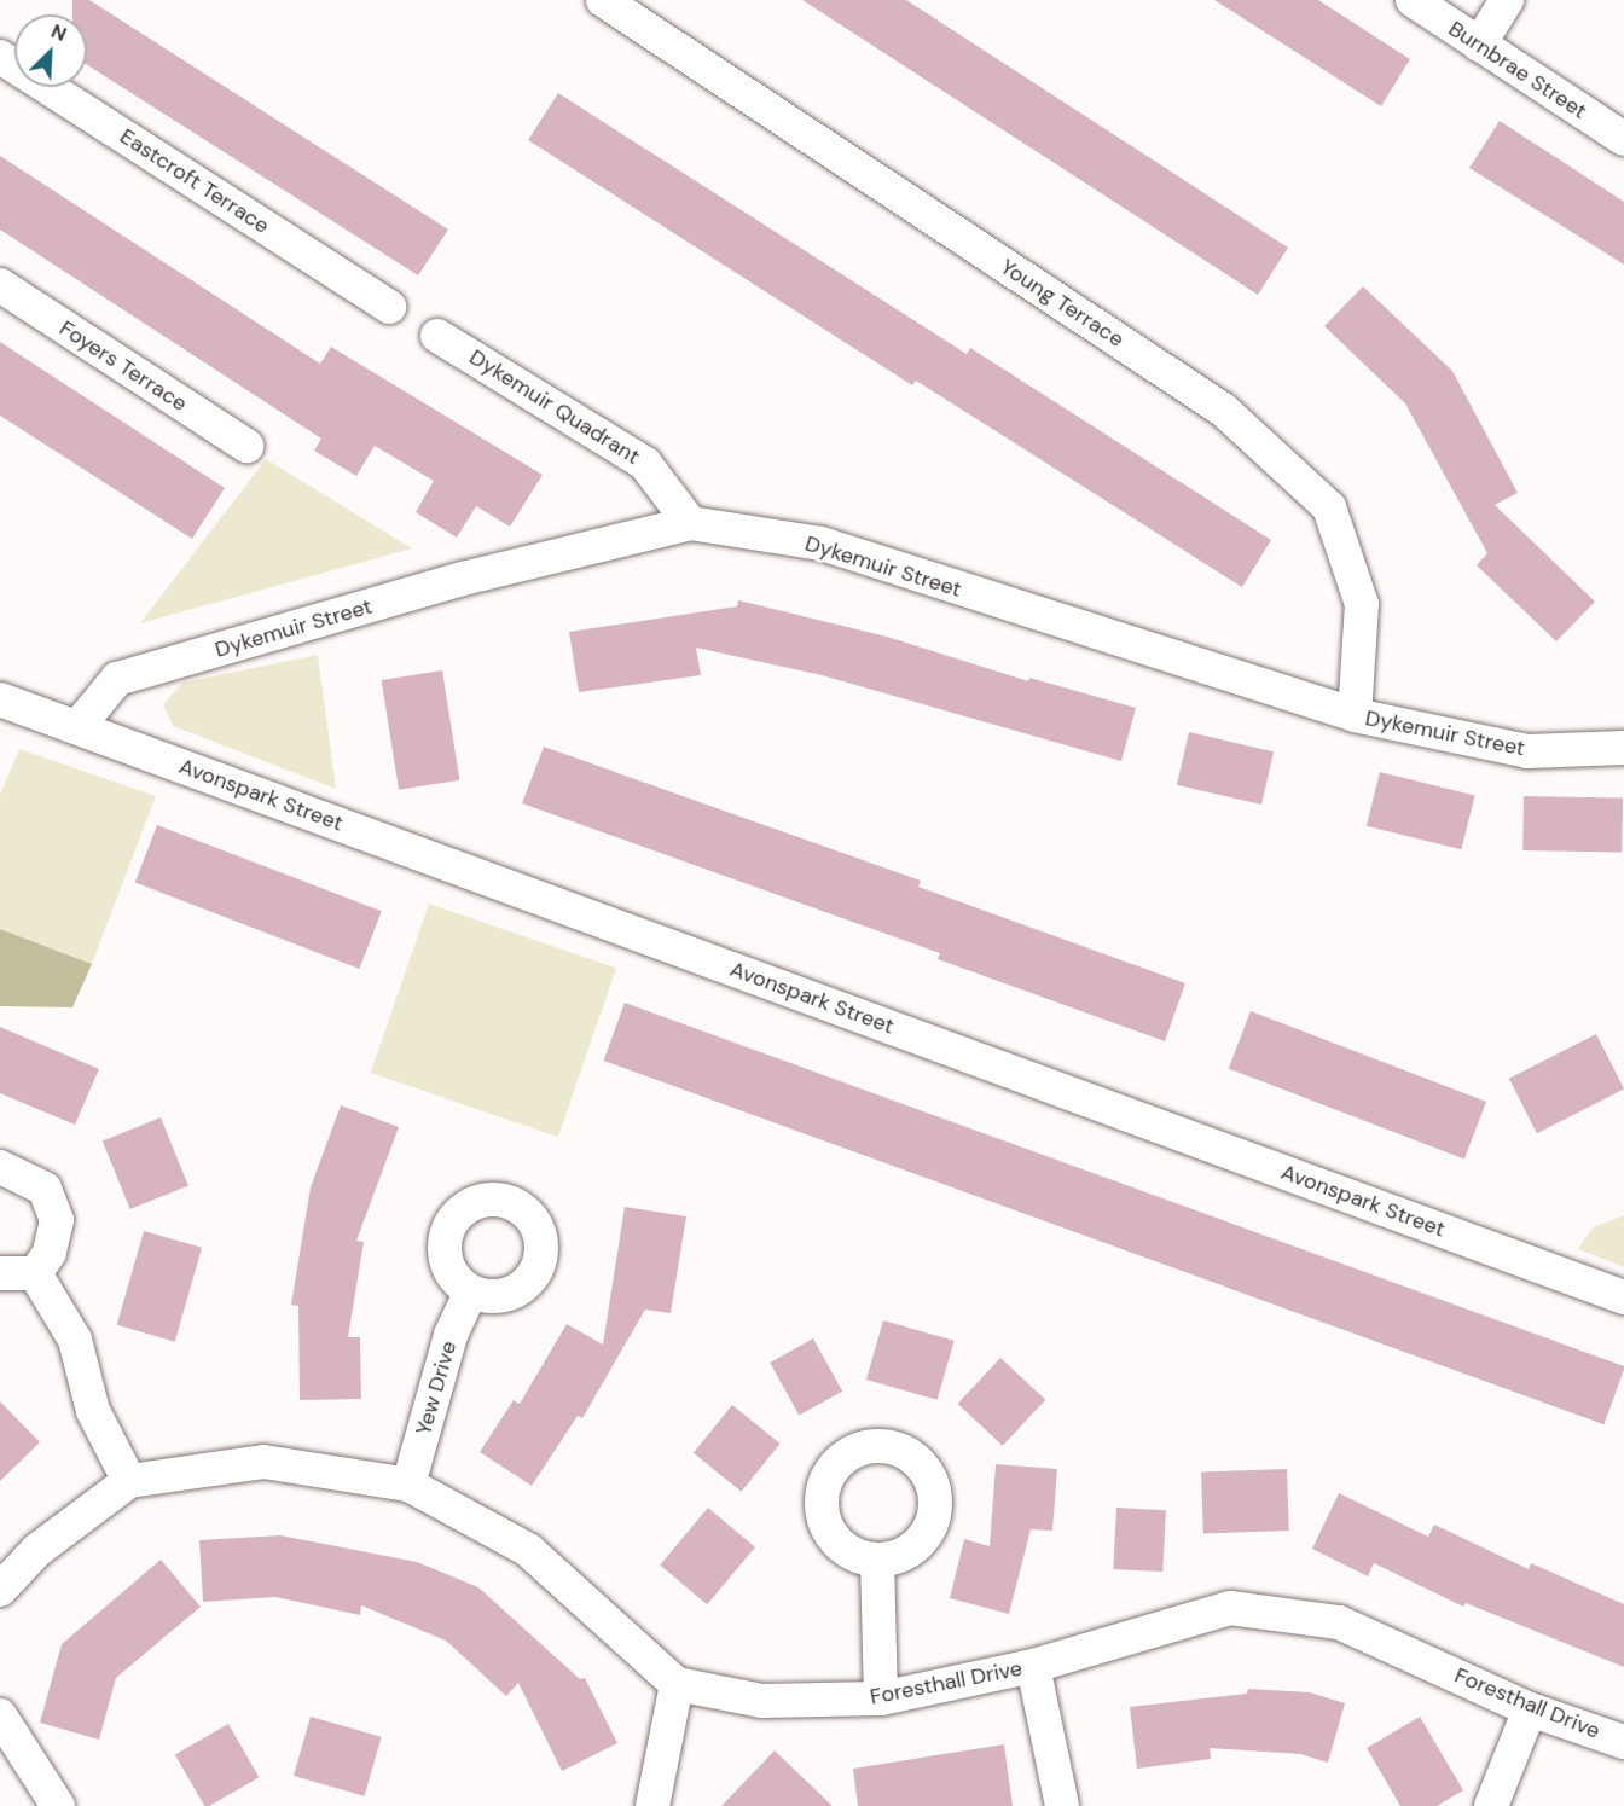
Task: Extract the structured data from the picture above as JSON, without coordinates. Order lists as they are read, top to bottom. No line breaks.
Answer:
{"streets":{"street":["Burnbrae Street","Eastcroft Terrace","Young Terrace","Foyers Terrace","Dykemuir Quadrant","Dykemuir Street","Avonspark Street","Yew Drive","Foresthall Drive"]},"crossings":[["Young Terrace","Dykemuir Street"],["Dykemuir Quadrant","Dykemuir Street"],["Dykemuir Street","Avonspark Street"]],"north":"top right"}
